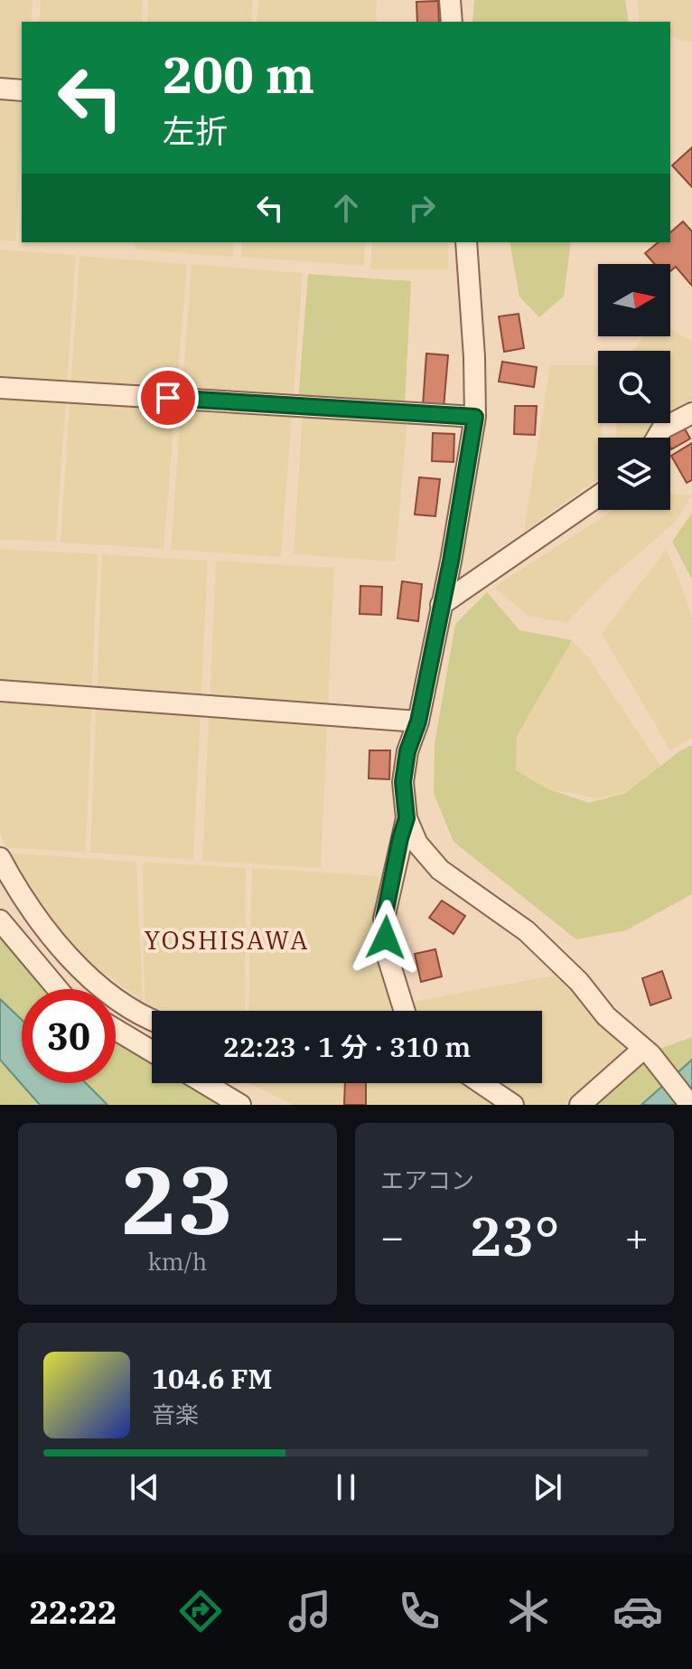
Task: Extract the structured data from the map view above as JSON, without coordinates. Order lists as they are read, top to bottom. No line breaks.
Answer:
{"districts":["YOSHISAWA"],"north":"right","page":{"turn":["200 m","左折"],"limit":"30","trip":"22:23 · 1 分 · 310 m","tile":[["23","km/h"],"エアコン"],"heat":["−","23°","+"],"song":["104.6 FM","音楽"],"tabs":"22:22"}}
